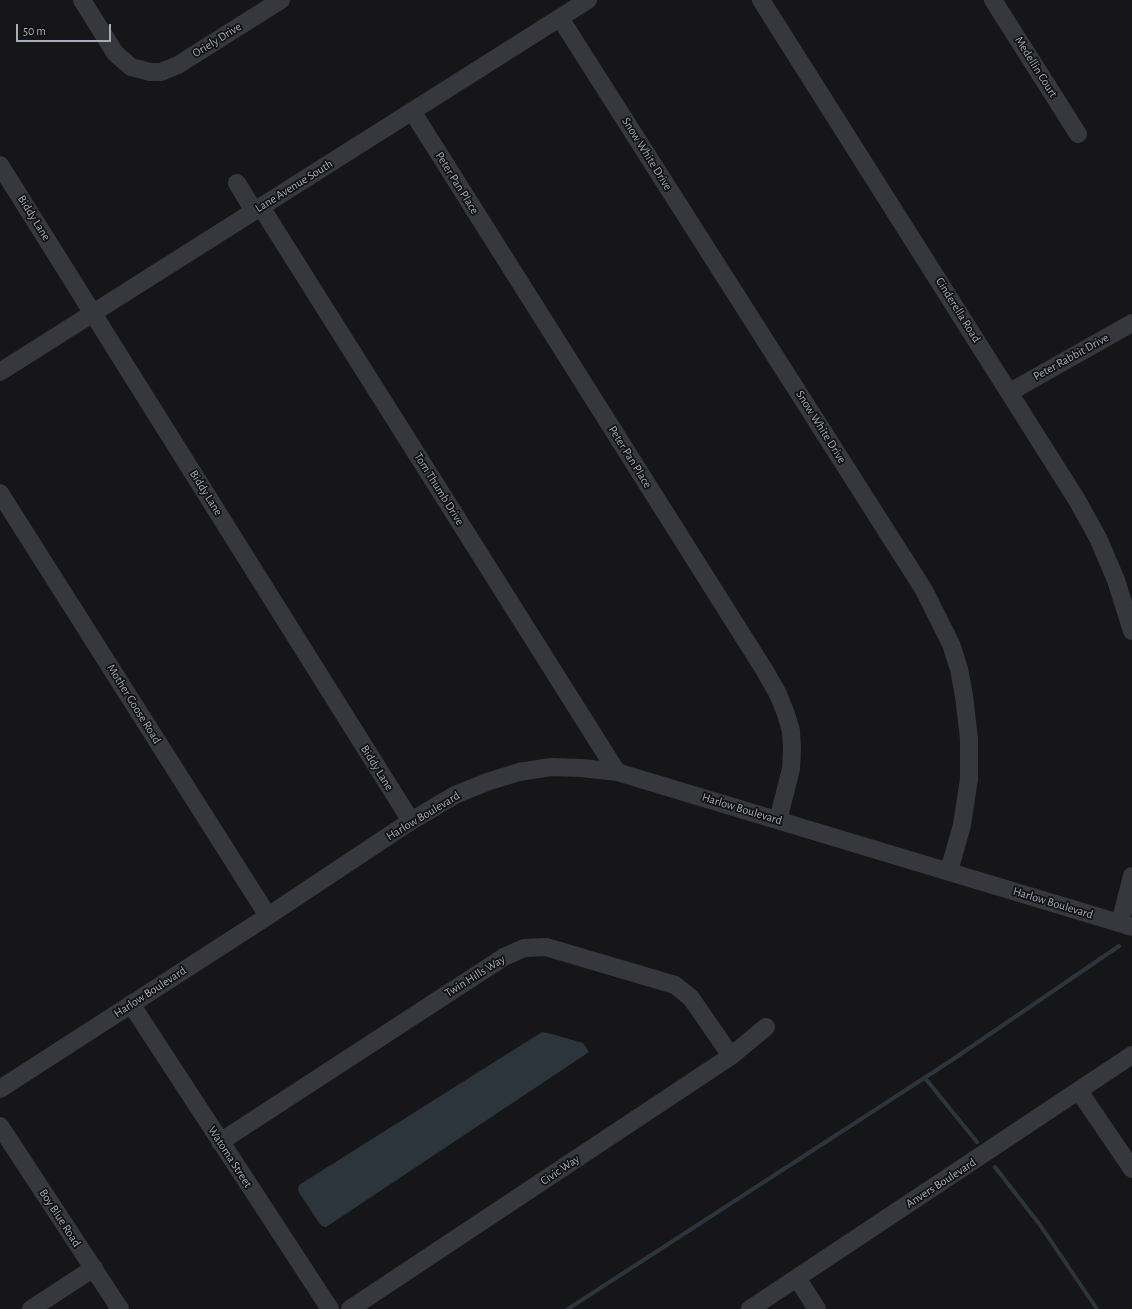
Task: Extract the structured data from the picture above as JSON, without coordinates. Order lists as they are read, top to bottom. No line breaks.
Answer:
{"streets":{"street":["Oriely Drive","Medellin Court","Snow White Drive","Peter Pan Place","Lane Avenue South","Biddy Lane","Cinderella Road","Peter Rabbit Drive","Tom Thumb Drive","Mother Goose Road","Harlow Boulevard","Twin Hills Way","Watoma Street","Civic Way","Anvers Boulevard","Boy Blue Road"]},"crossings":[["Snow White Drive","Lane Avenue South"],["Snow White Drive","Harlow Boulevard"],["Peter Pan Place","Lane Avenue South"],["Peter Pan Place","Harlow Boulevard"],["Lane Avenue South","Biddy Lane"],["Lane Avenue South","Tom Thumb Drive"],["Biddy Lane","Harlow Boulevard"],["Cinderella Road","Peter Rabbit Drive"],["Tom Thumb Drive","Harlow Boulevard"],["Mother Goose Road","Harlow Boulevard"],["Harlow Boulevard","Watoma Street"],["Twin Hills Way","Watoma Street"],["Twin Hills Way","Civic Way"]],"scale_bar":"50 m"}
